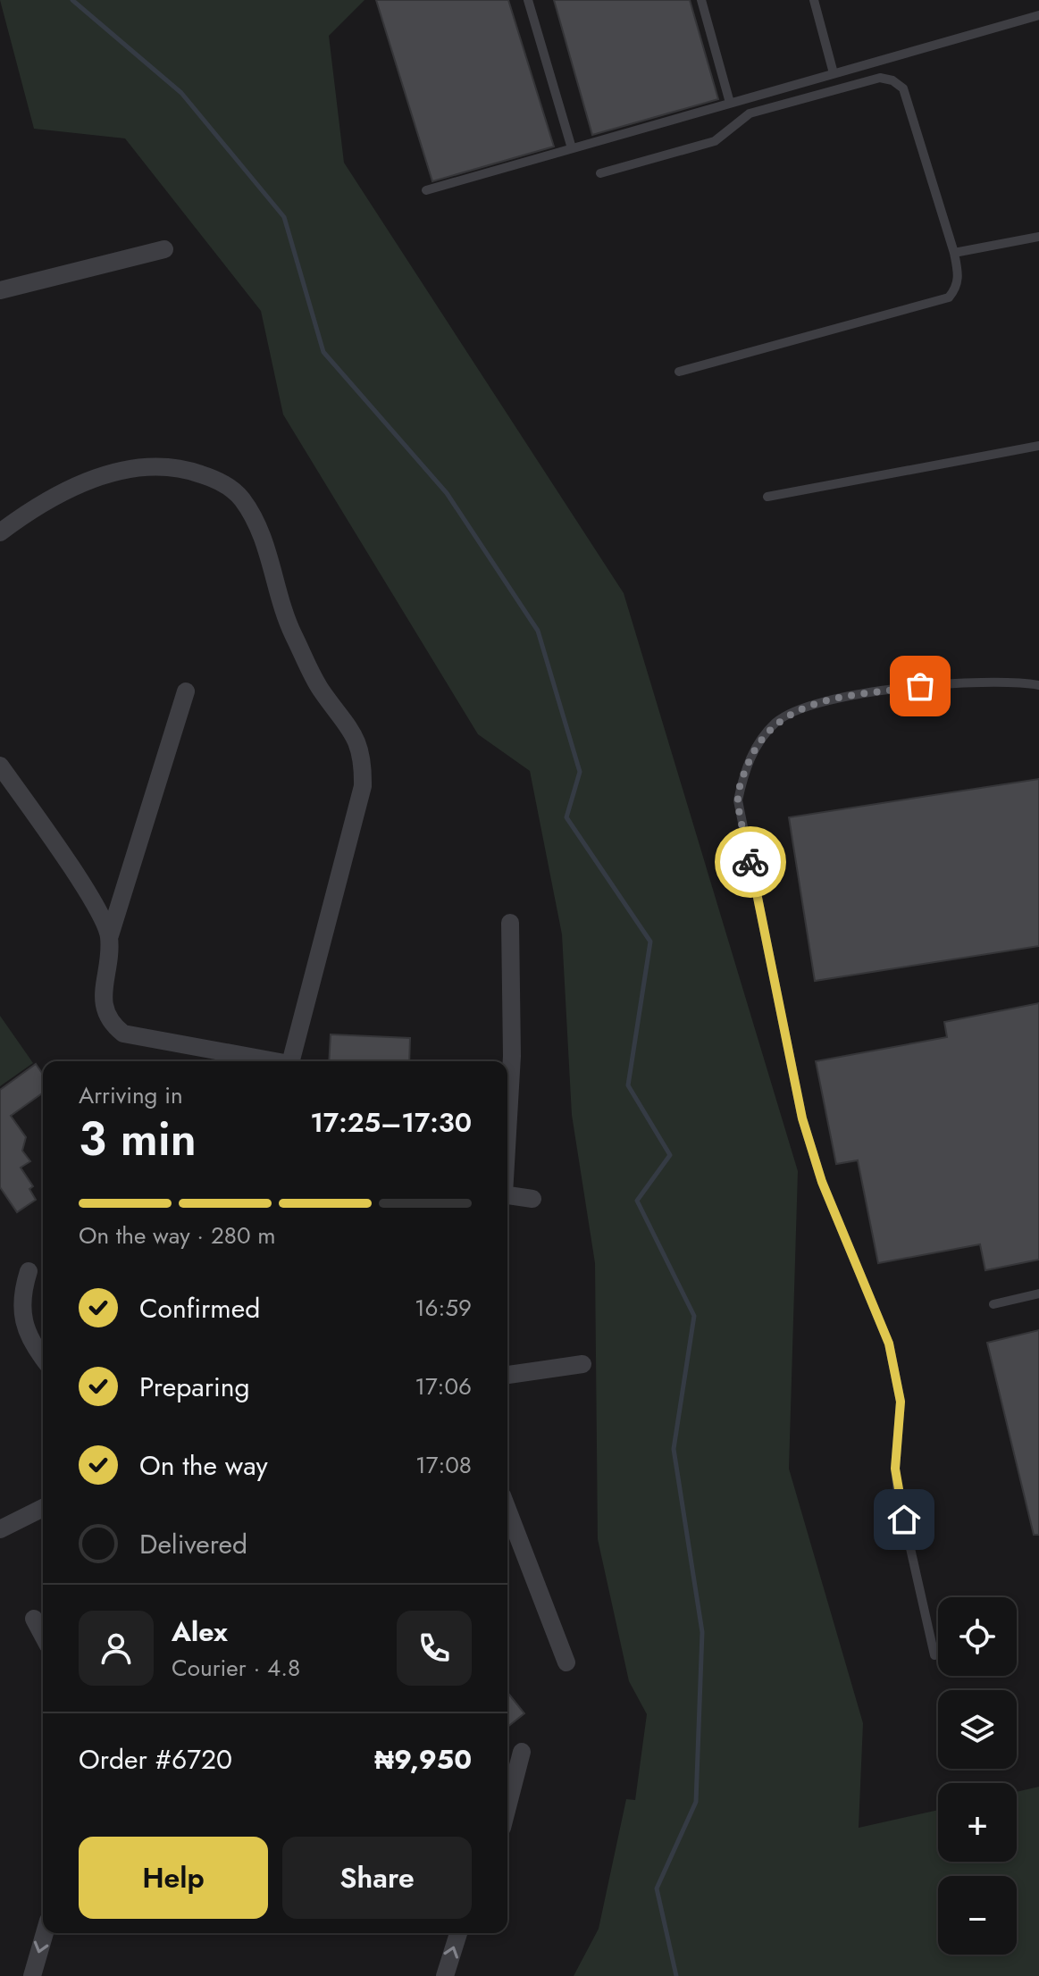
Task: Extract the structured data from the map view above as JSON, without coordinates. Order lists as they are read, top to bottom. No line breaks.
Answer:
{"page":{"heading":["3 min","Arriving in","17:25–17:30"],"panel":["Alex","Courier · 4.8","Order #6720","₦9,950"],"bar":"On the way · 280 m","list":[["Confirmed","16:59"],["Preparing","17:06"],["On the way","17:08"],"Delivered"],"map_buttons":["+","−"],"buttons":["Help","Share"]}}
